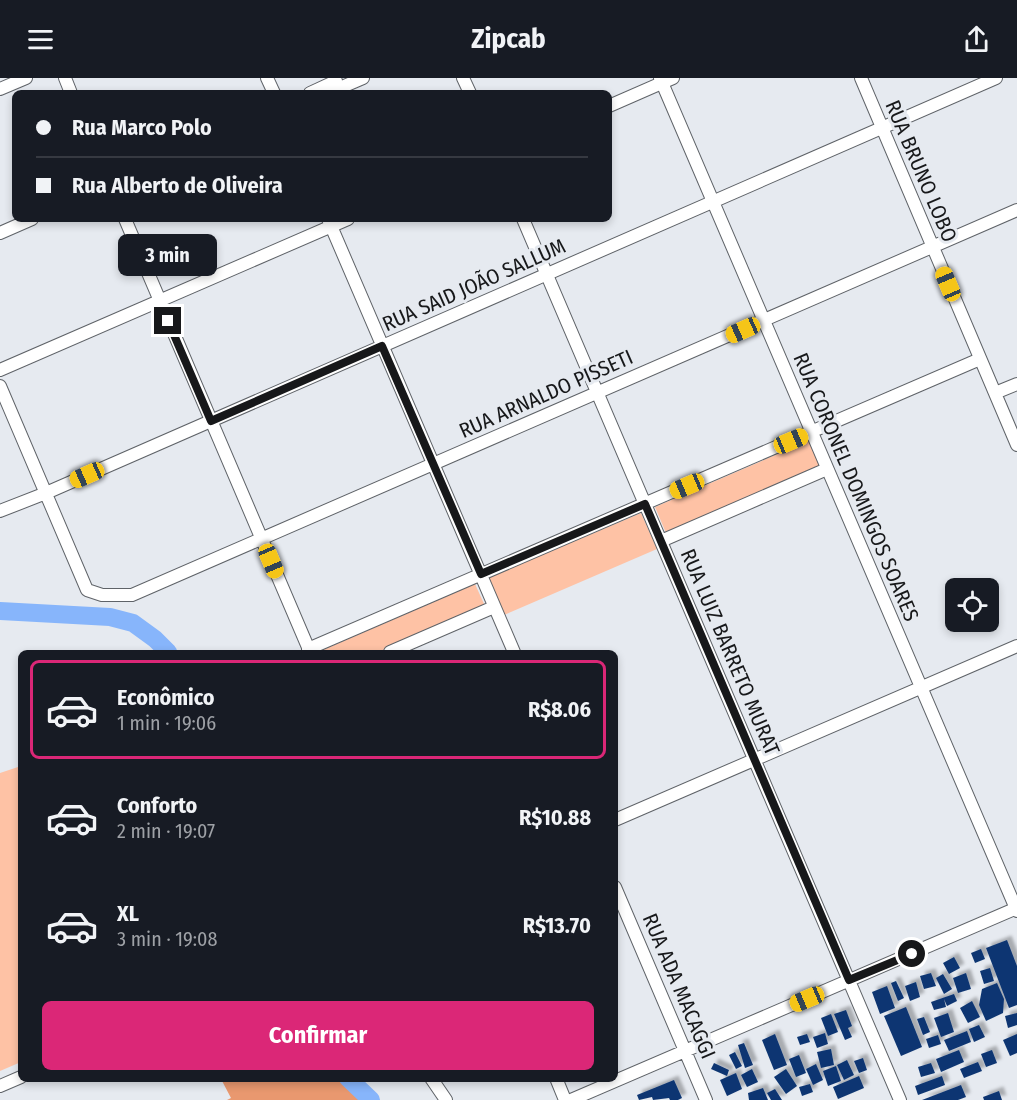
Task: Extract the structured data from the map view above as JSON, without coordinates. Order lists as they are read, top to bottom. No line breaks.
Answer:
{"streets":{"street":["RUA BRUNO LOBO","RUA SAID JOÃO SALLUM","RUA ARNALDO PISSETI","RUA CORONEL DOMINGOS SOARES","RUA LUIZ BARRETO MURAT","RUA ADA MACAGGI"]},"crossings":[["RUA BRUNO LOBO","RUA SAID JOÃO SALLUM"],["RUA BRUNO LOBO","RUA ARNALDO PISSETI"],["RUA SAID JOÃO SALLUM","RUA ARNALDO PISSETI"],["RUA SAID JOÃO SALLUM","RUA CORONEL DOMINGOS SOARES"],["RUA SAID JOÃO SALLUM","RUA LUIZ BARRETO MURAT"],["RUA ARNALDO PISSETI","RUA CORONEL DOMINGOS SOARES"],["RUA ARNALDO PISSETI","RUA LUIZ BARRETO MURAT"]],"page":{"header":"Zipcab","banner":["Rua Marco Polo","Rua Alberto de Oliveira"],"bubble":"3 min","list":[{"name":"Econômico","note":"1 min · 19:06","value":"R$8.06"},{"name":"Conforto","note":"2 min · 19:07","value":"R$10.88"},{"name":"XL","note":"3 min · 19:08","value":"R$13.70"}],"buttons":"Confirmar"}}
